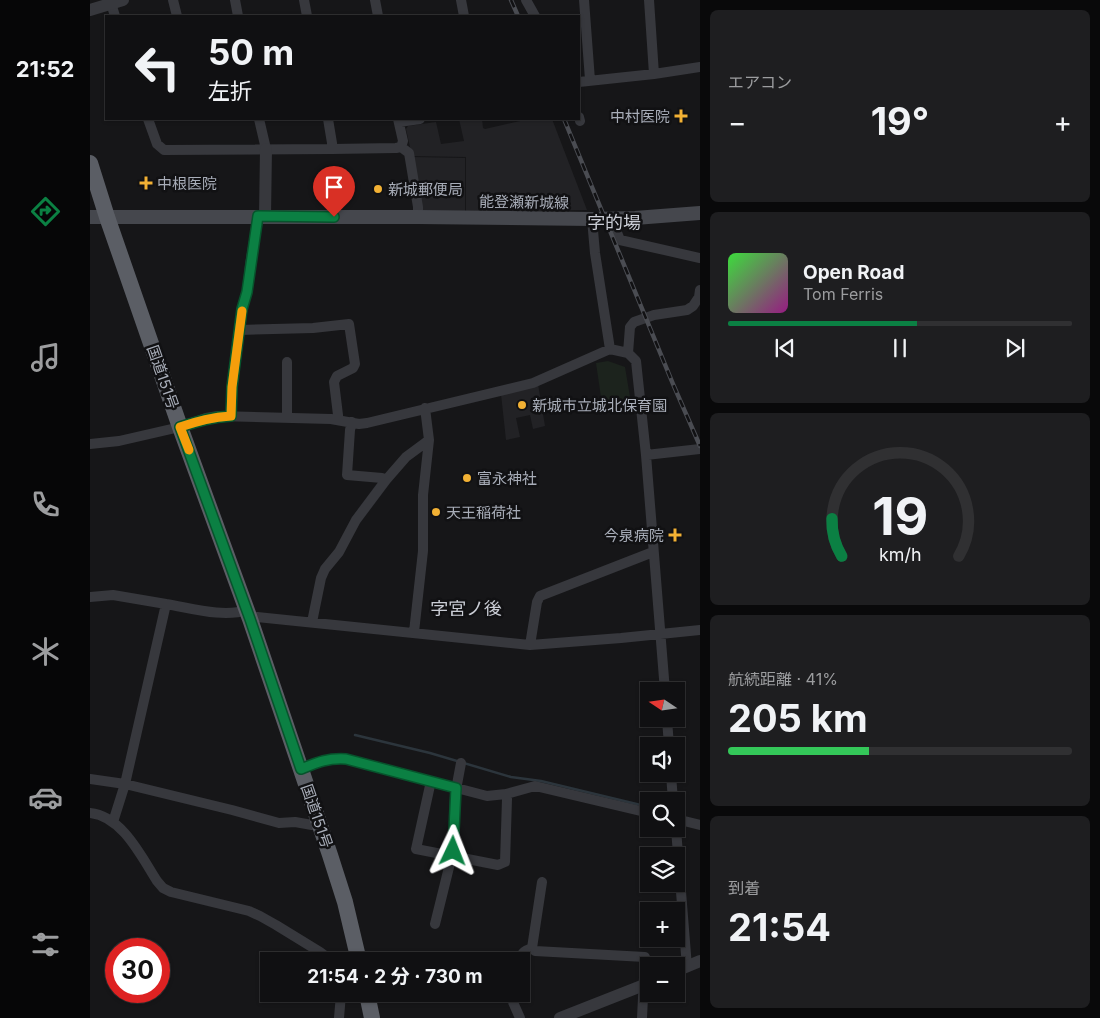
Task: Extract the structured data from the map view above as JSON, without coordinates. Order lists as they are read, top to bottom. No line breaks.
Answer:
{"streets":{"highway":["国道151号"],"main road":["能登瀬新城線"]},"crossings":[["能登瀬新城線","国道151号"]],"districts":["字的場","字宮ノ後"],"places":{"health":["中村医院","中根医院","今泉病院"],"other":["新城郵便局","新城市立城北保育園","富永神社","天王稲荷社"]},"north":"left","page":{"tabs":"21:52","tile":["エアコン",["航続距離 · 41%","205 km"],["到着","21:54"]],"turn":["50 m","左折"],"heat":["−","19°","+"],"song":["Open Road","Tom Ferris"],"map_buttons":["+","−"],"limit":"30","trip":"21:54 · 2 分 · 730 m","gauge":["19","km/h"]}}
